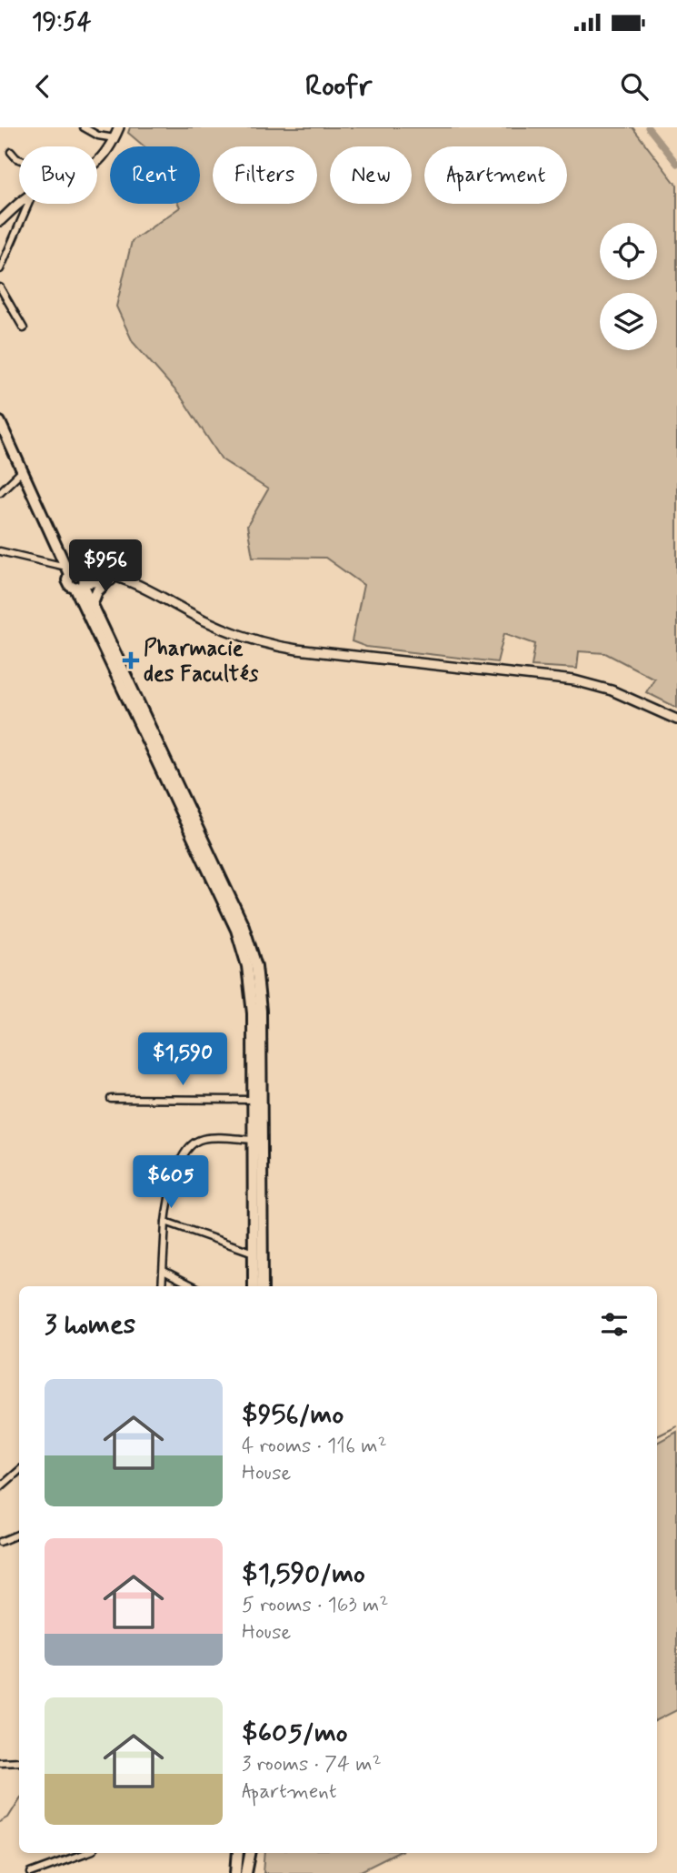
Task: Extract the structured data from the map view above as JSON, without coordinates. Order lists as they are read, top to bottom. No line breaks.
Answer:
{"places":{"health":["Pharmacie des Facultés"]},"page":{"status":"19:54","header":"Roofr","chip":["Buy","Rent","Filters","New","Apartment"],"price":["$956","$1,590","$605"],"heading":"3 homes","list":[{"name":"$956/mo","note":"4 rooms · 116 m² · House"},{"name":"$1,590/mo","note":"5 rooms · 163 m² · House"},{"name":"$605/mo","note":"3 rooms · 74 m² · Apartment"}]}}
